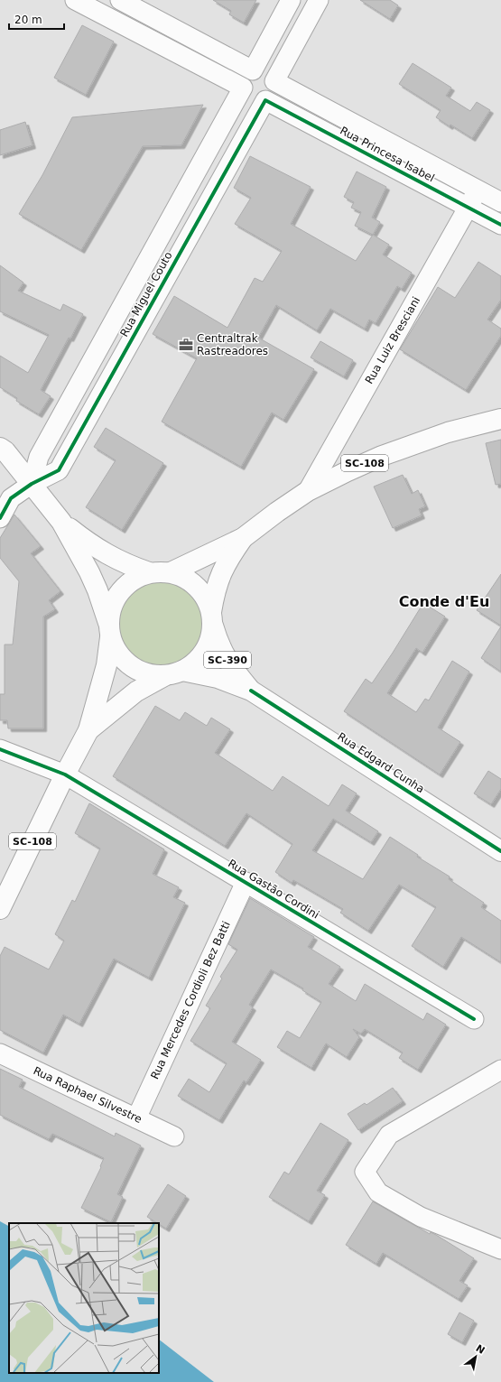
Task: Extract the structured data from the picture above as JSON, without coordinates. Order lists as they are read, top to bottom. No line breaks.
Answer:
{"streets":{"main road":["SC-108","SC-390","Rua Edgard Cunha"],"street":["Rua Princesa Isabel","Rua Miguel Couto","Rua Luiz Bresciani","Rua Gastão Cordini","Rua Mercedes Cordioli Bez Batti","Rua Raphael Silvestre"]},"crossings":[["Rua Princesa Isabel","Rua Miguel Couto"],["Rua Princesa Isabel","Rua Luiz Bresciani"],["Rua Luiz Bresciani","SC-108"],["SC-108","Rua Edgard Cunha"],["SC-108","Rua Gastão Cordini"],["Rua Gastão Cordini","Rua Mercedes Cordioli Bez Batti"],["Rua Mercedes Cordioli Bez Batti","Rua Raphael Silvestre"]],"districts":["Conde d'Eu"],"places":{"office":["Centraltrak Rastreadores"]},"scale_bar":"20 m","north":"top right"}
